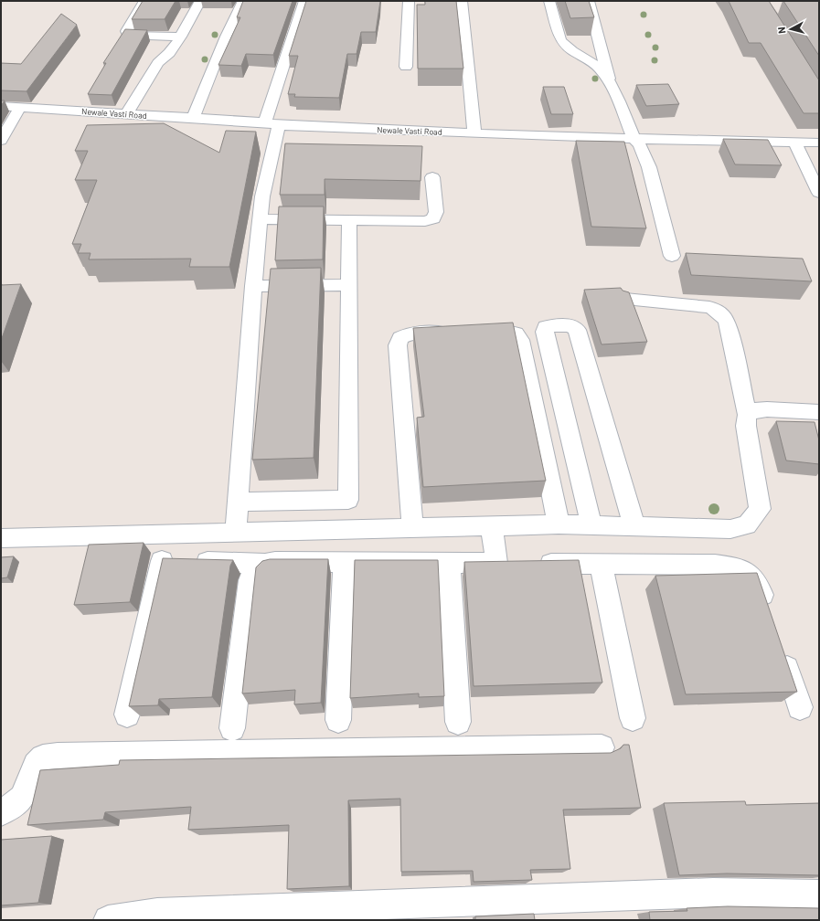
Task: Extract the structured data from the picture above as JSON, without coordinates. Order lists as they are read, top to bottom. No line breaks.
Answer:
{"streets":{"street":["Newale Vasti Road"]},"north":"left"}
